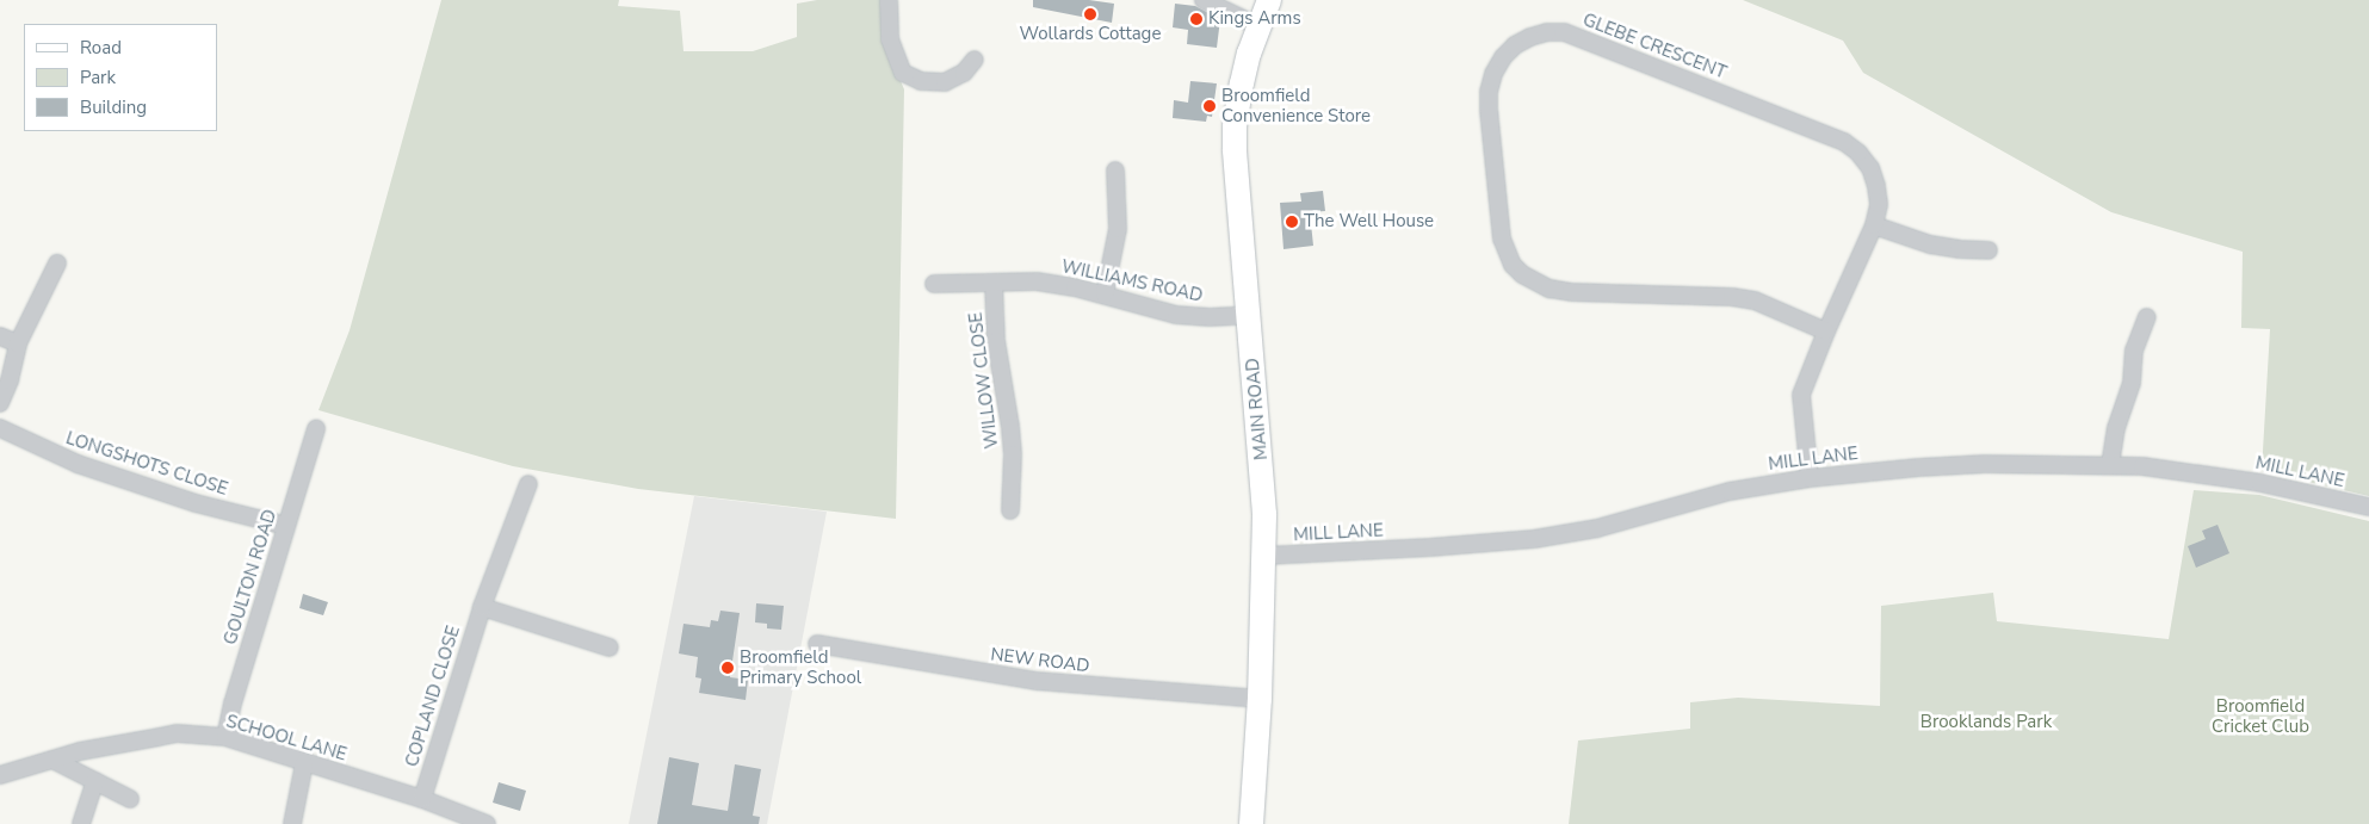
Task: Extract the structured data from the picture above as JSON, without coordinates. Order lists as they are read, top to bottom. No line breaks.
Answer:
{"streets":{"main road":["MAIN ROAD"],"street":["GLEBE CRESCENT","WILLIAMS ROAD","WILLOW CLOSE","MILL LANE","LONGSHOTS CLOSE","GOULTON ROAD","NEW ROAD","COPLAND CLOSE","SCHOOL LANE"]},"crossings":[["GLEBE CRESCENT","MILL LANE"],["WILLIAMS ROAD","WILLOW CLOSE"],["WILLIAMS ROAD","MAIN ROAD"],["MAIN ROAD","MILL LANE"],["MAIN ROAD","NEW ROAD"],["LONGSHOTS CLOSE","GOULTON ROAD"],["GOULTON ROAD","SCHOOL LANE"],["COPLAND CLOSE","SCHOOL LANE"]],"parks":["Broomfield Cricket Club","Brooklands Park"],"places":["Wollards Cottage","Kings Arms","Broomfield Convenience Store","The Well House","Broomfield Primary School"],"legend":["Road","Park","Building"]}
